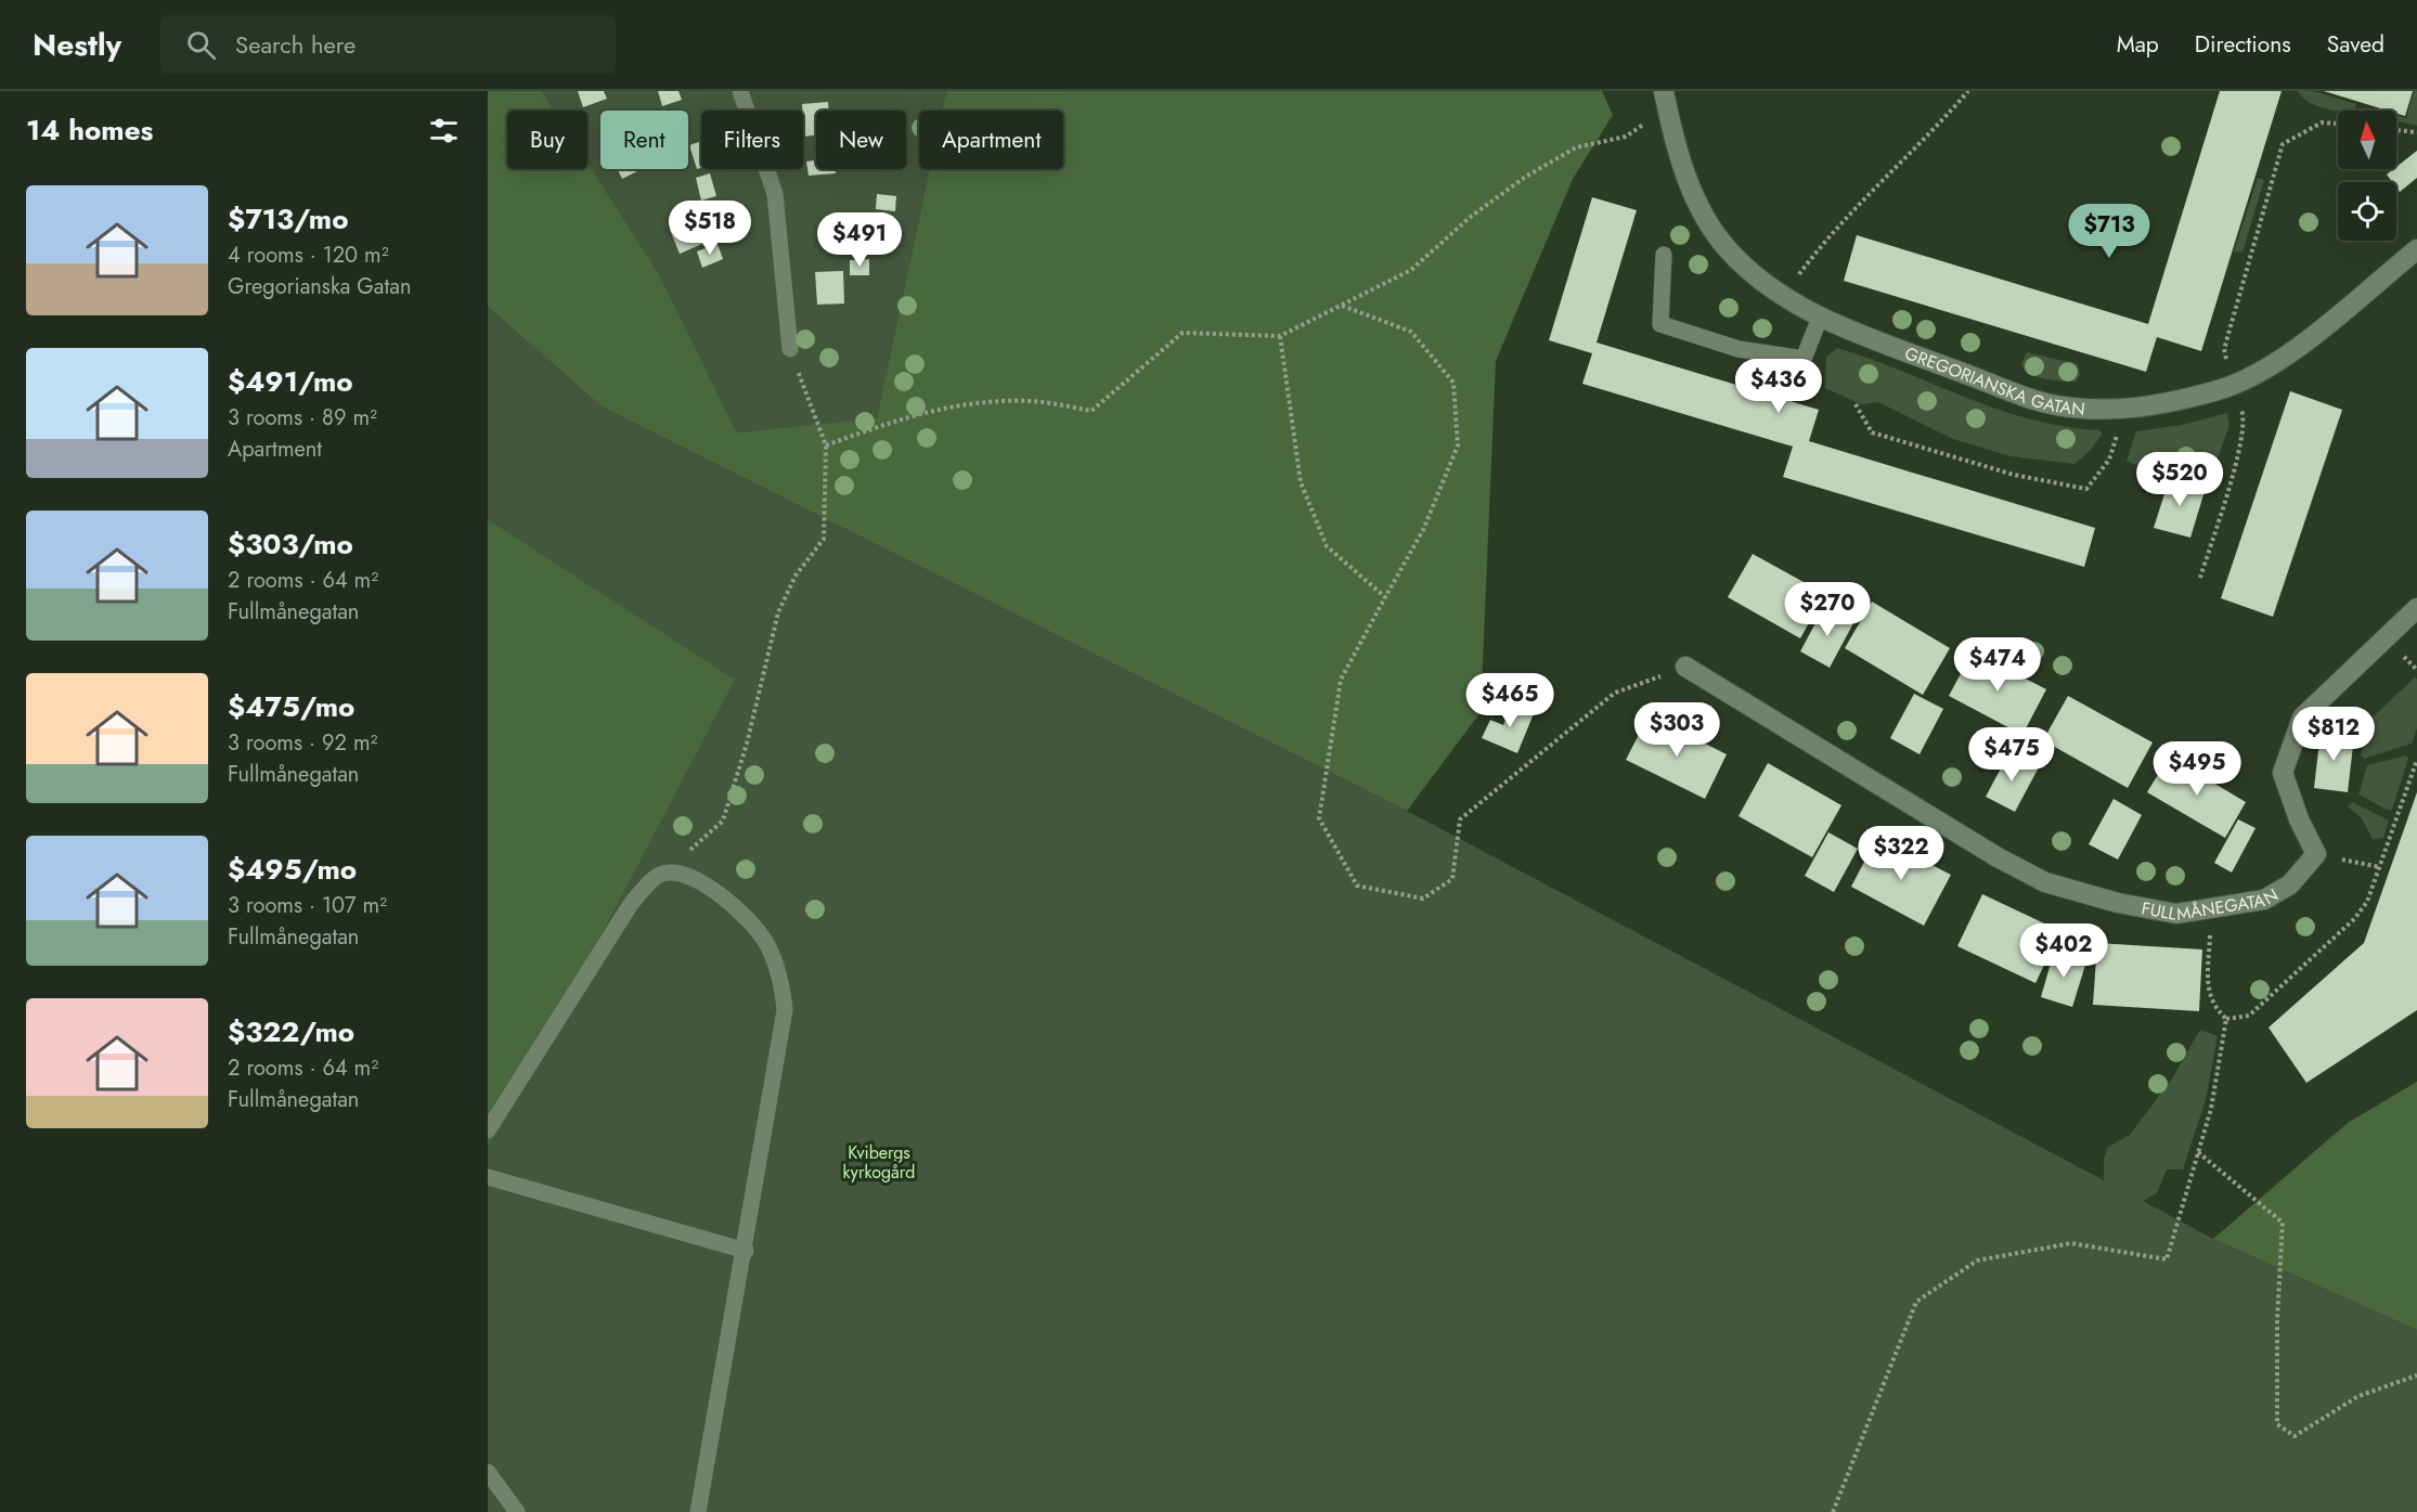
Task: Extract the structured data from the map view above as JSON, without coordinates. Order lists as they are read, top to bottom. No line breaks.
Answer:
{"streets":{"street":["GREGORIANSKA GATAN","FULLMÅNEGATAN"]},"parks":["Kvibergs kyrkogård"],"north":"top","page":{"header":"Nestly","search":"Search here","nav":["Map","Directions","Saved"],"heading":"14 homes","chip":["Buy","Rent","Filters","New","Apartment"],"list":[{"name":"$713/mo","note":"4 rooms · 120 m² · Gregorianska Gatan"},{"name":"$491/mo","note":"3 rooms · 89 m² · Apartment"},{"name":"$303/mo","note":"2 rooms · 64 m² · Fullmånegatan"},{"name":"$475/mo","note":"3 rooms · 92 m² · Fullmånegatan"},{"name":"$495/mo","note":"3 rooms · 107 m² · Fullmånegatan"},{"name":"$322/mo","note":"2 rooms · 64 m² · Fullmånegatan"}],"price":["$518","$713","$491","$436","$520","$270","$474","$465","$303","$812","$475","$495","$322","$402"]}}
